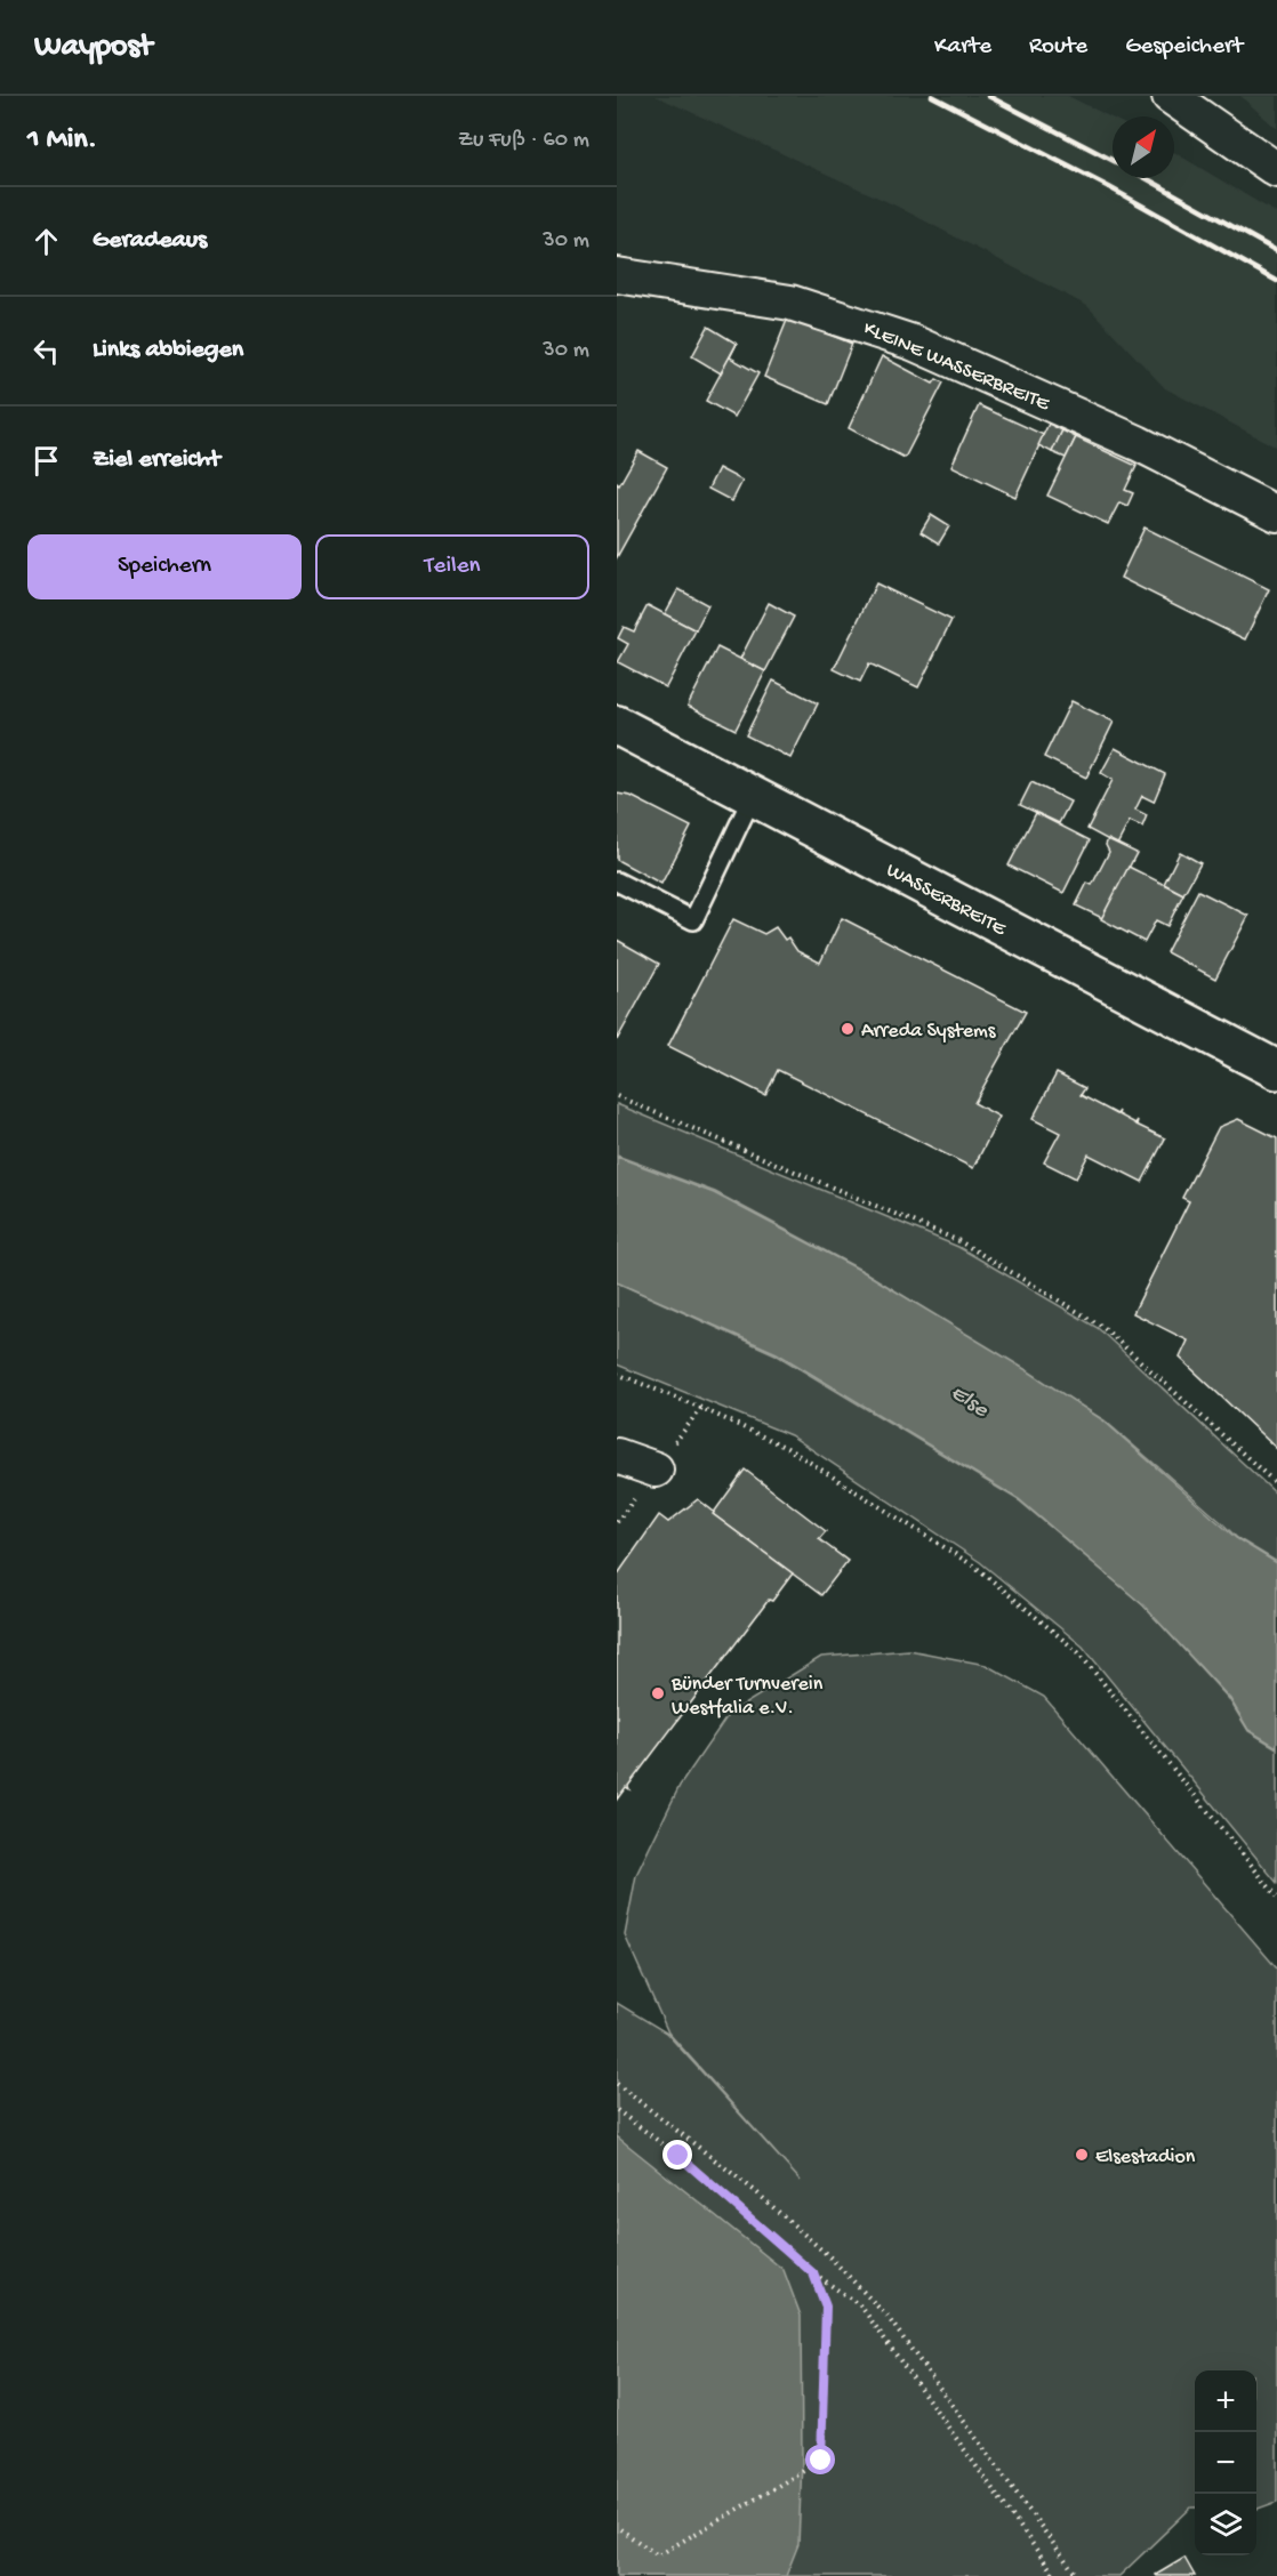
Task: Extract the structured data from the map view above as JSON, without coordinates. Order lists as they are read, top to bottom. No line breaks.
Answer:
{"streets":{"main road":["WASSERBREITE"],"street":["KLEINE WASSERBREITE"]},"water":["Else"],"places":["Arreda Systems","Bünder Turnverein Westfalia e.V.","Elsestadion"],"north":"top right","page":{"header":"Waypost","nav":["Karte","Route","Gespeichert"],"heading":["1 Min.","Zu Fuß · 60 m"],"list":[["Geradeaus","30 m"],["Links abbiegen","30 m"],"Ziel erreicht"],"buttons":["Speichern","Teilen"],"map_buttons":["+","−"]}}
